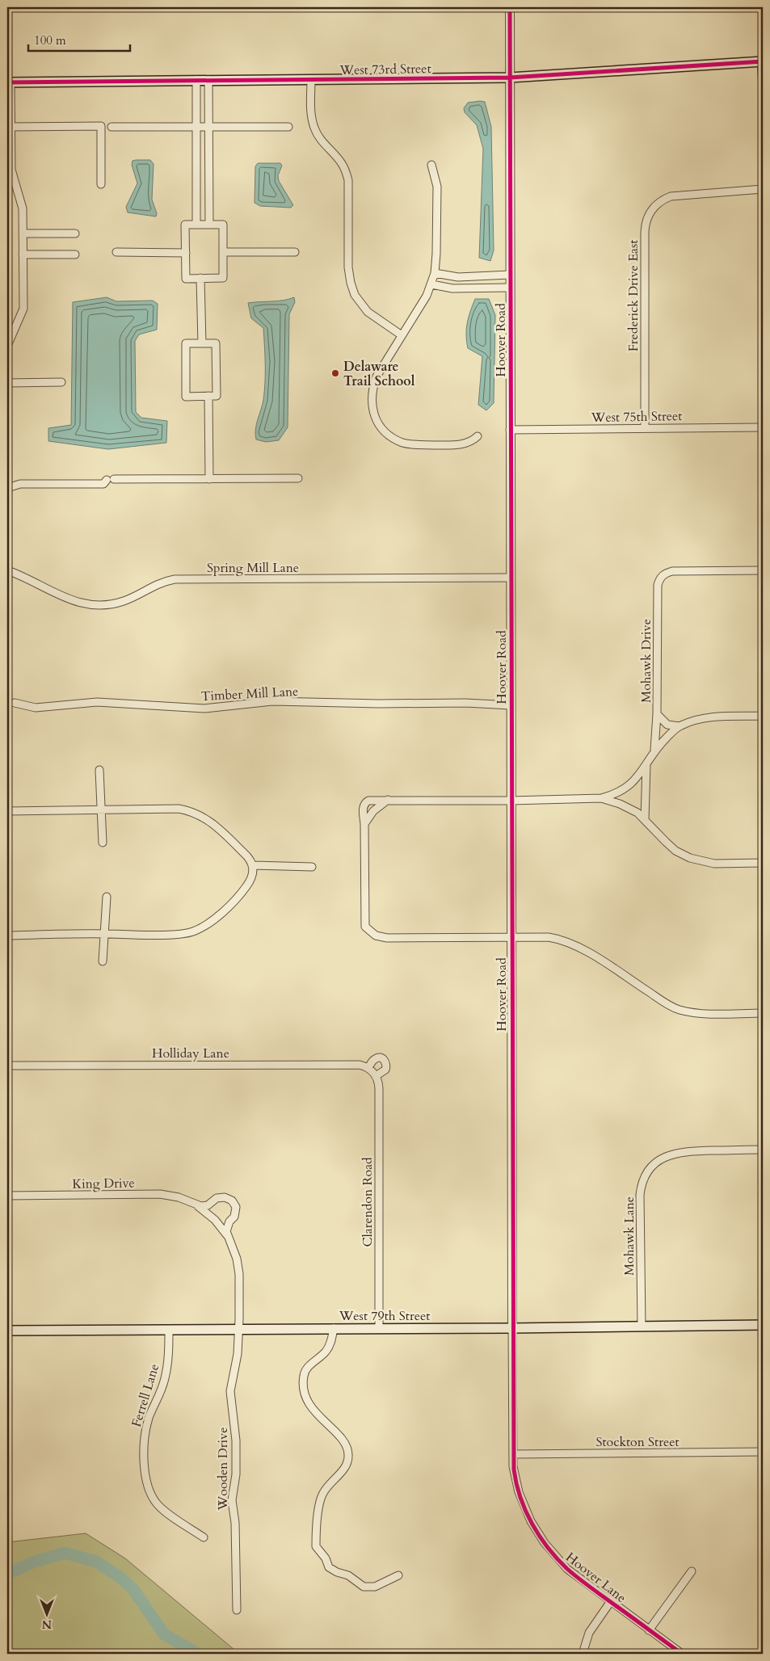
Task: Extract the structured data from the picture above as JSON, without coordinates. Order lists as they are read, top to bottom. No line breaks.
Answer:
{"streets":{"main road":["West 73rd Street","West 79th Street"],"street":["Frederick Drive East","Hoover Road","West 75th Street","Spring Mill Lane","Mohawk Drive","Timber Mill Lane","Holliday Lane","King Drive","Clarendon Road","Mohawk Lane","Ferrell Lane","Stockton Street","Wooden Drive","Hoover Lane"]},"crossings":[["West 73rd Street","Hoover Road"],["Frederick Drive East","West 75th Street"],["Hoover Road","West 75th Street"],["Hoover Road","Spring Mill Lane"],["Hoover Road","Timber Mill Lane"],["Hoover Road","West 79th Street"],["Hoover Road","Hoover Lane"],["Holliday Lane","Clarendon Road"],["King Drive","West 79th Street"],["King Drive","Wooden Drive"],["Clarendon Road","West 79th Street"],["Mohawk Lane","West 79th Street"],["West 79th Street","Ferrell Lane"],["West 79th Street","Wooden Drive"],["West 79th Street","Hoover Lane"],["Stockton Street","Hoover Lane"]],"places":["Delaware Trail School"],"scale_bar":"100 m","north":"bottom"}
